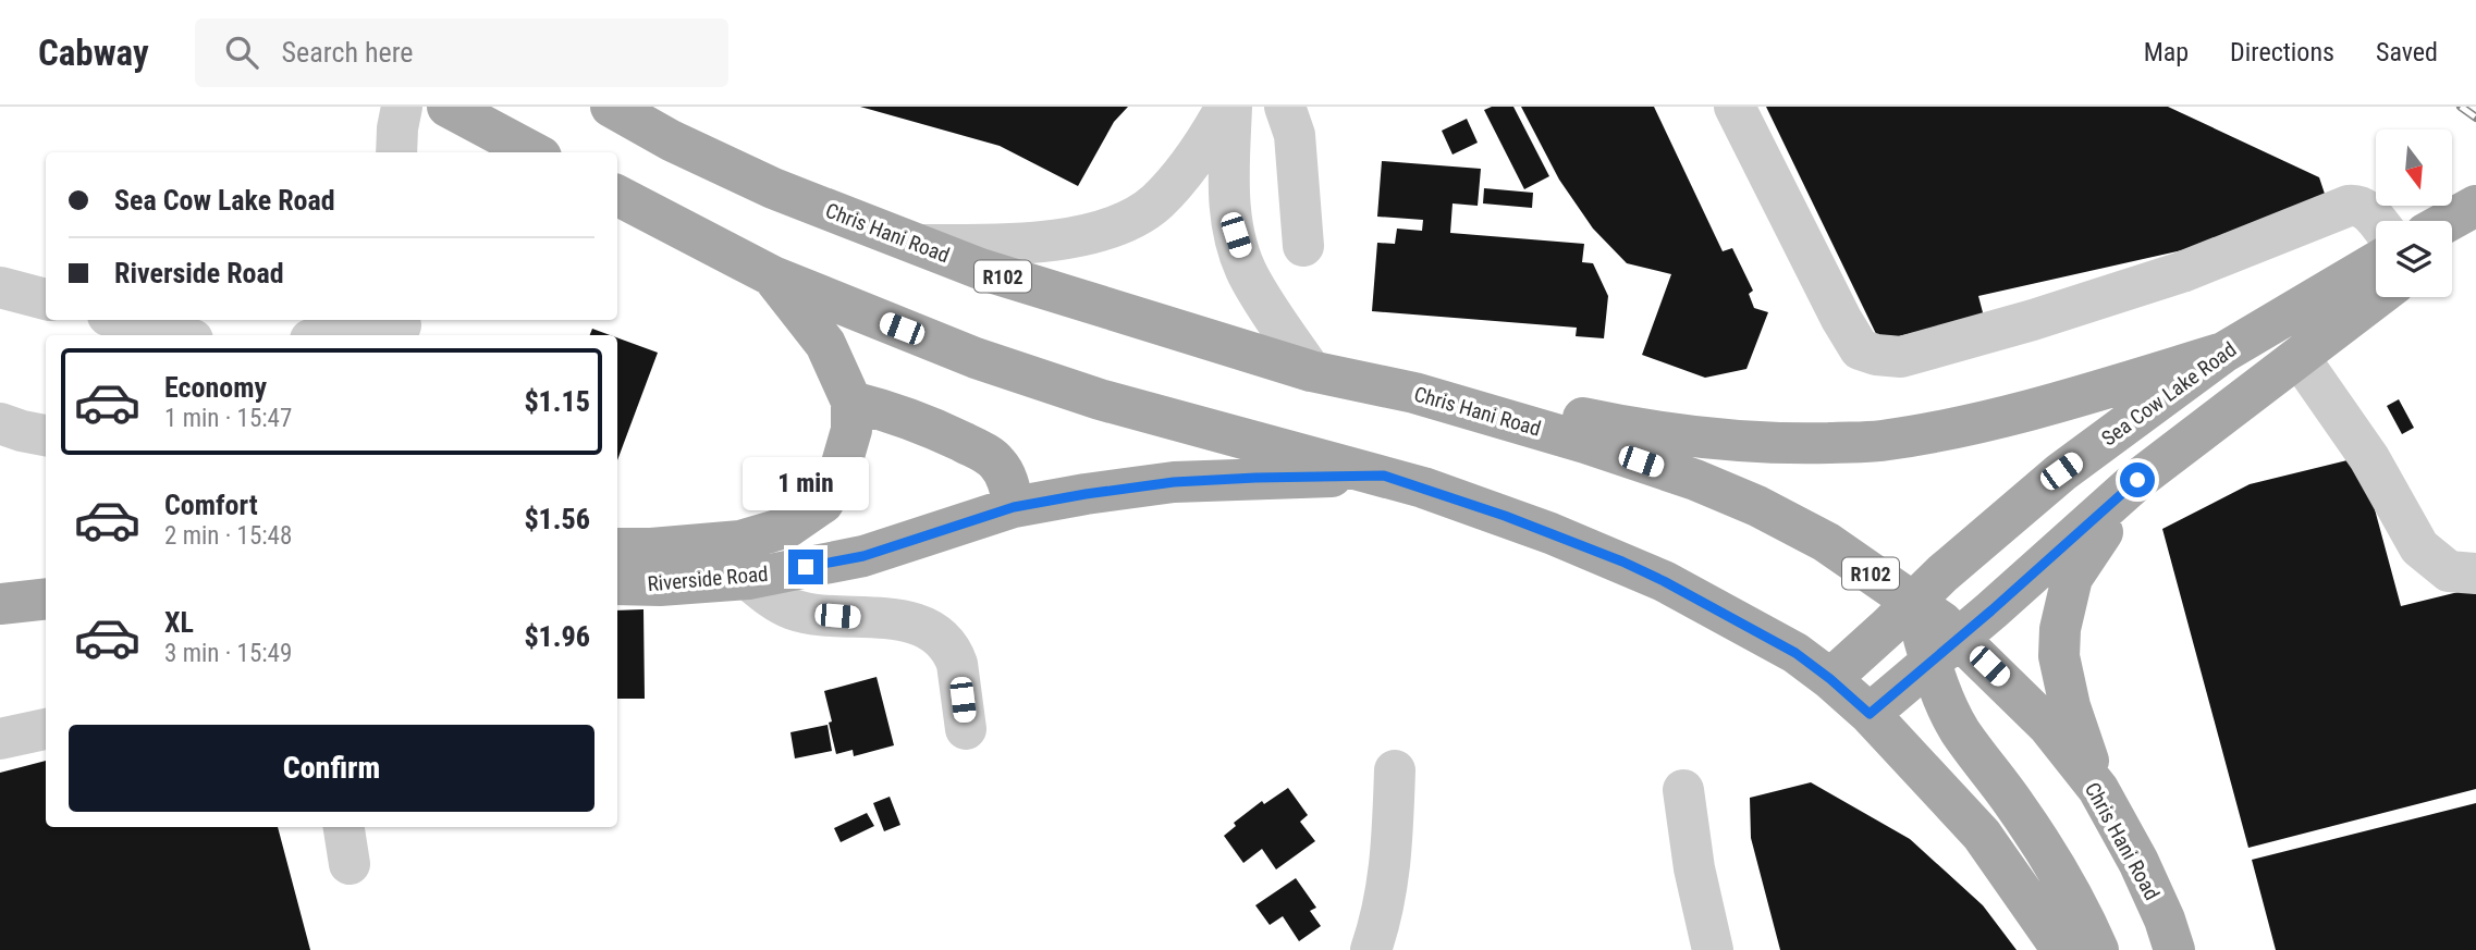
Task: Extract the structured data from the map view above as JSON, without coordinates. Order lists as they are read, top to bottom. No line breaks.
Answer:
{"streets":{"main road":["Chris Hani Road","R102","Sea Cow Lake Road","Riverside Road"]},"crossings":[["Chris Hani Road","Sea Cow Lake Road"]],"north":"bottom","page":{"header":"Cabway","search":"Search here","nav":["Map","Directions","Saved"],"banner":["Sea Cow Lake Road","Riverside Road"],"list":[{"name":"Economy","note":"1 min · 15:47","value":"$1.15"},{"name":"Comfort","note":"2 min · 15:48","value":"$1.56"},{"name":"XL","note":"3 min · 15:49","value":"$1.96"}],"bubble":"1 min","buttons":"Confirm"}}
